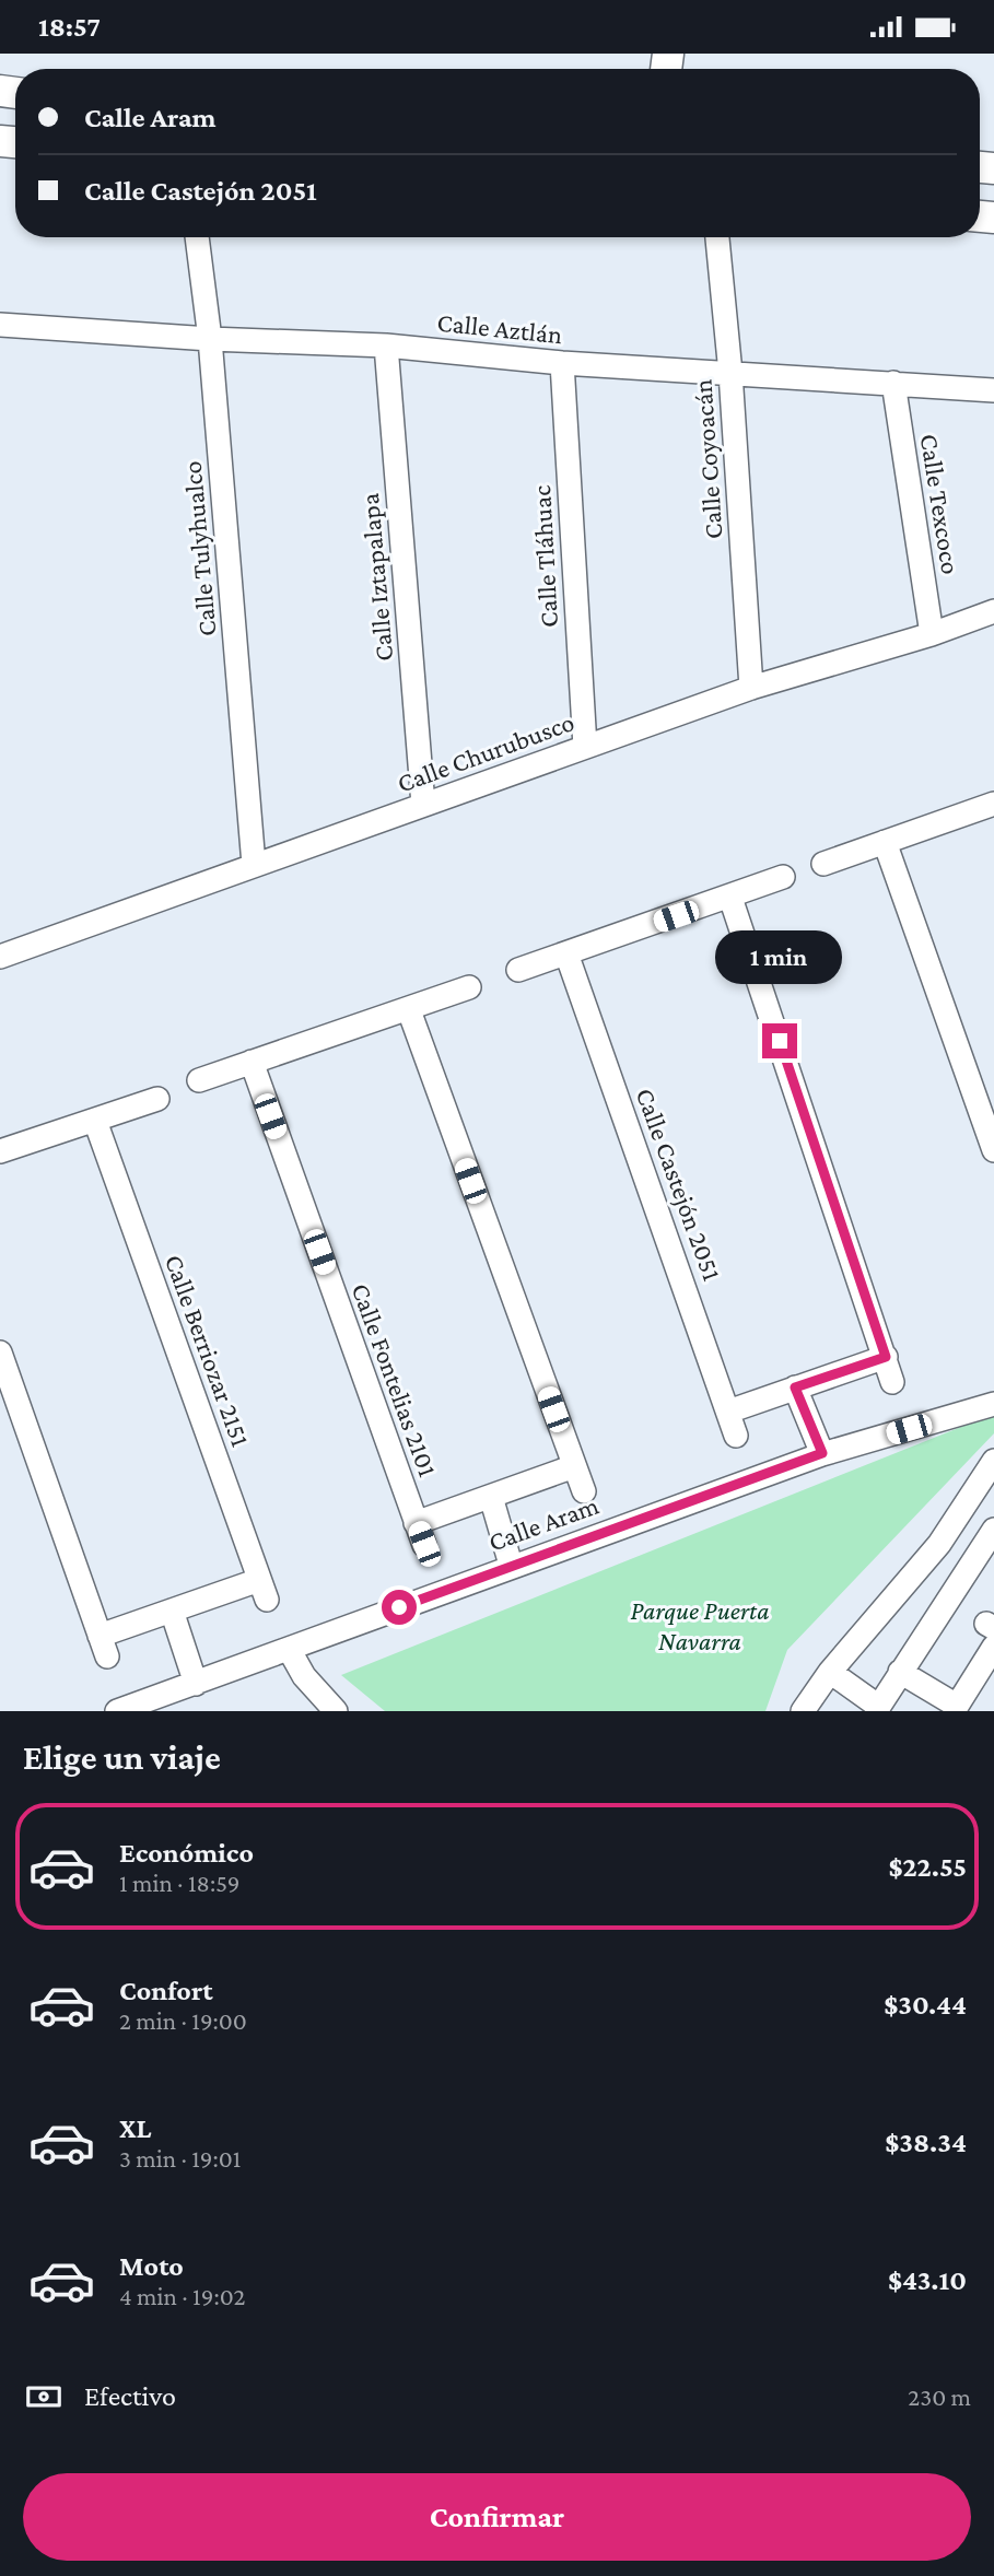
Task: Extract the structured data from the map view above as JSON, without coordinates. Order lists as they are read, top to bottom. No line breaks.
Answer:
{"streets":{"street":["Calle Aztlán","Calle Coyoacán","Calle Texcoco","Calle Tulyhualco","Calle Tláhuac","Calle Iztapalapa","Calle Churubusco","Calle Castejón 2051","Calle Berriozar 2151","Calle Fontelias 2101","Calle Aram"]},"crossings":[["Calle Aztlán","Calle Coyoacán"],["Calle Aztlán","Calle Texcoco"],["Calle Aztlán","Calle Tulyhualco"],["Calle Aztlán","Calle Tláhuac"],["Calle Aztlán","Calle Iztapalapa"],["Calle Coyoacán","Calle Churubusco"],["Calle Texcoco","Calle Churubusco"],["Calle Tulyhualco","Calle Churubusco"],["Calle Tláhuac","Calle Churubusco"],["Calle Iztapalapa","Calle Churubusco"]],"parks":["Parque Puerta Navarra"],"page":{"status":"18:57","banner":["Calle Aram","Calle Castejón 2051"],"bubble":"1 min","heading":"Elige un viaje","list":[{"name":"Económico","note":"1 min · 18:59","value":"$22.55"},{"name":"Confort","note":"2 min · 19:00","value":"$30.44"},{"name":"XL","note":"3 min · 19:01","value":"$38.34"},{"name":"Moto","note":"4 min · 19:02","value":"$43.10"}],"pay":["Efectivo","230 m"],"buttons":"Confirmar"}}
